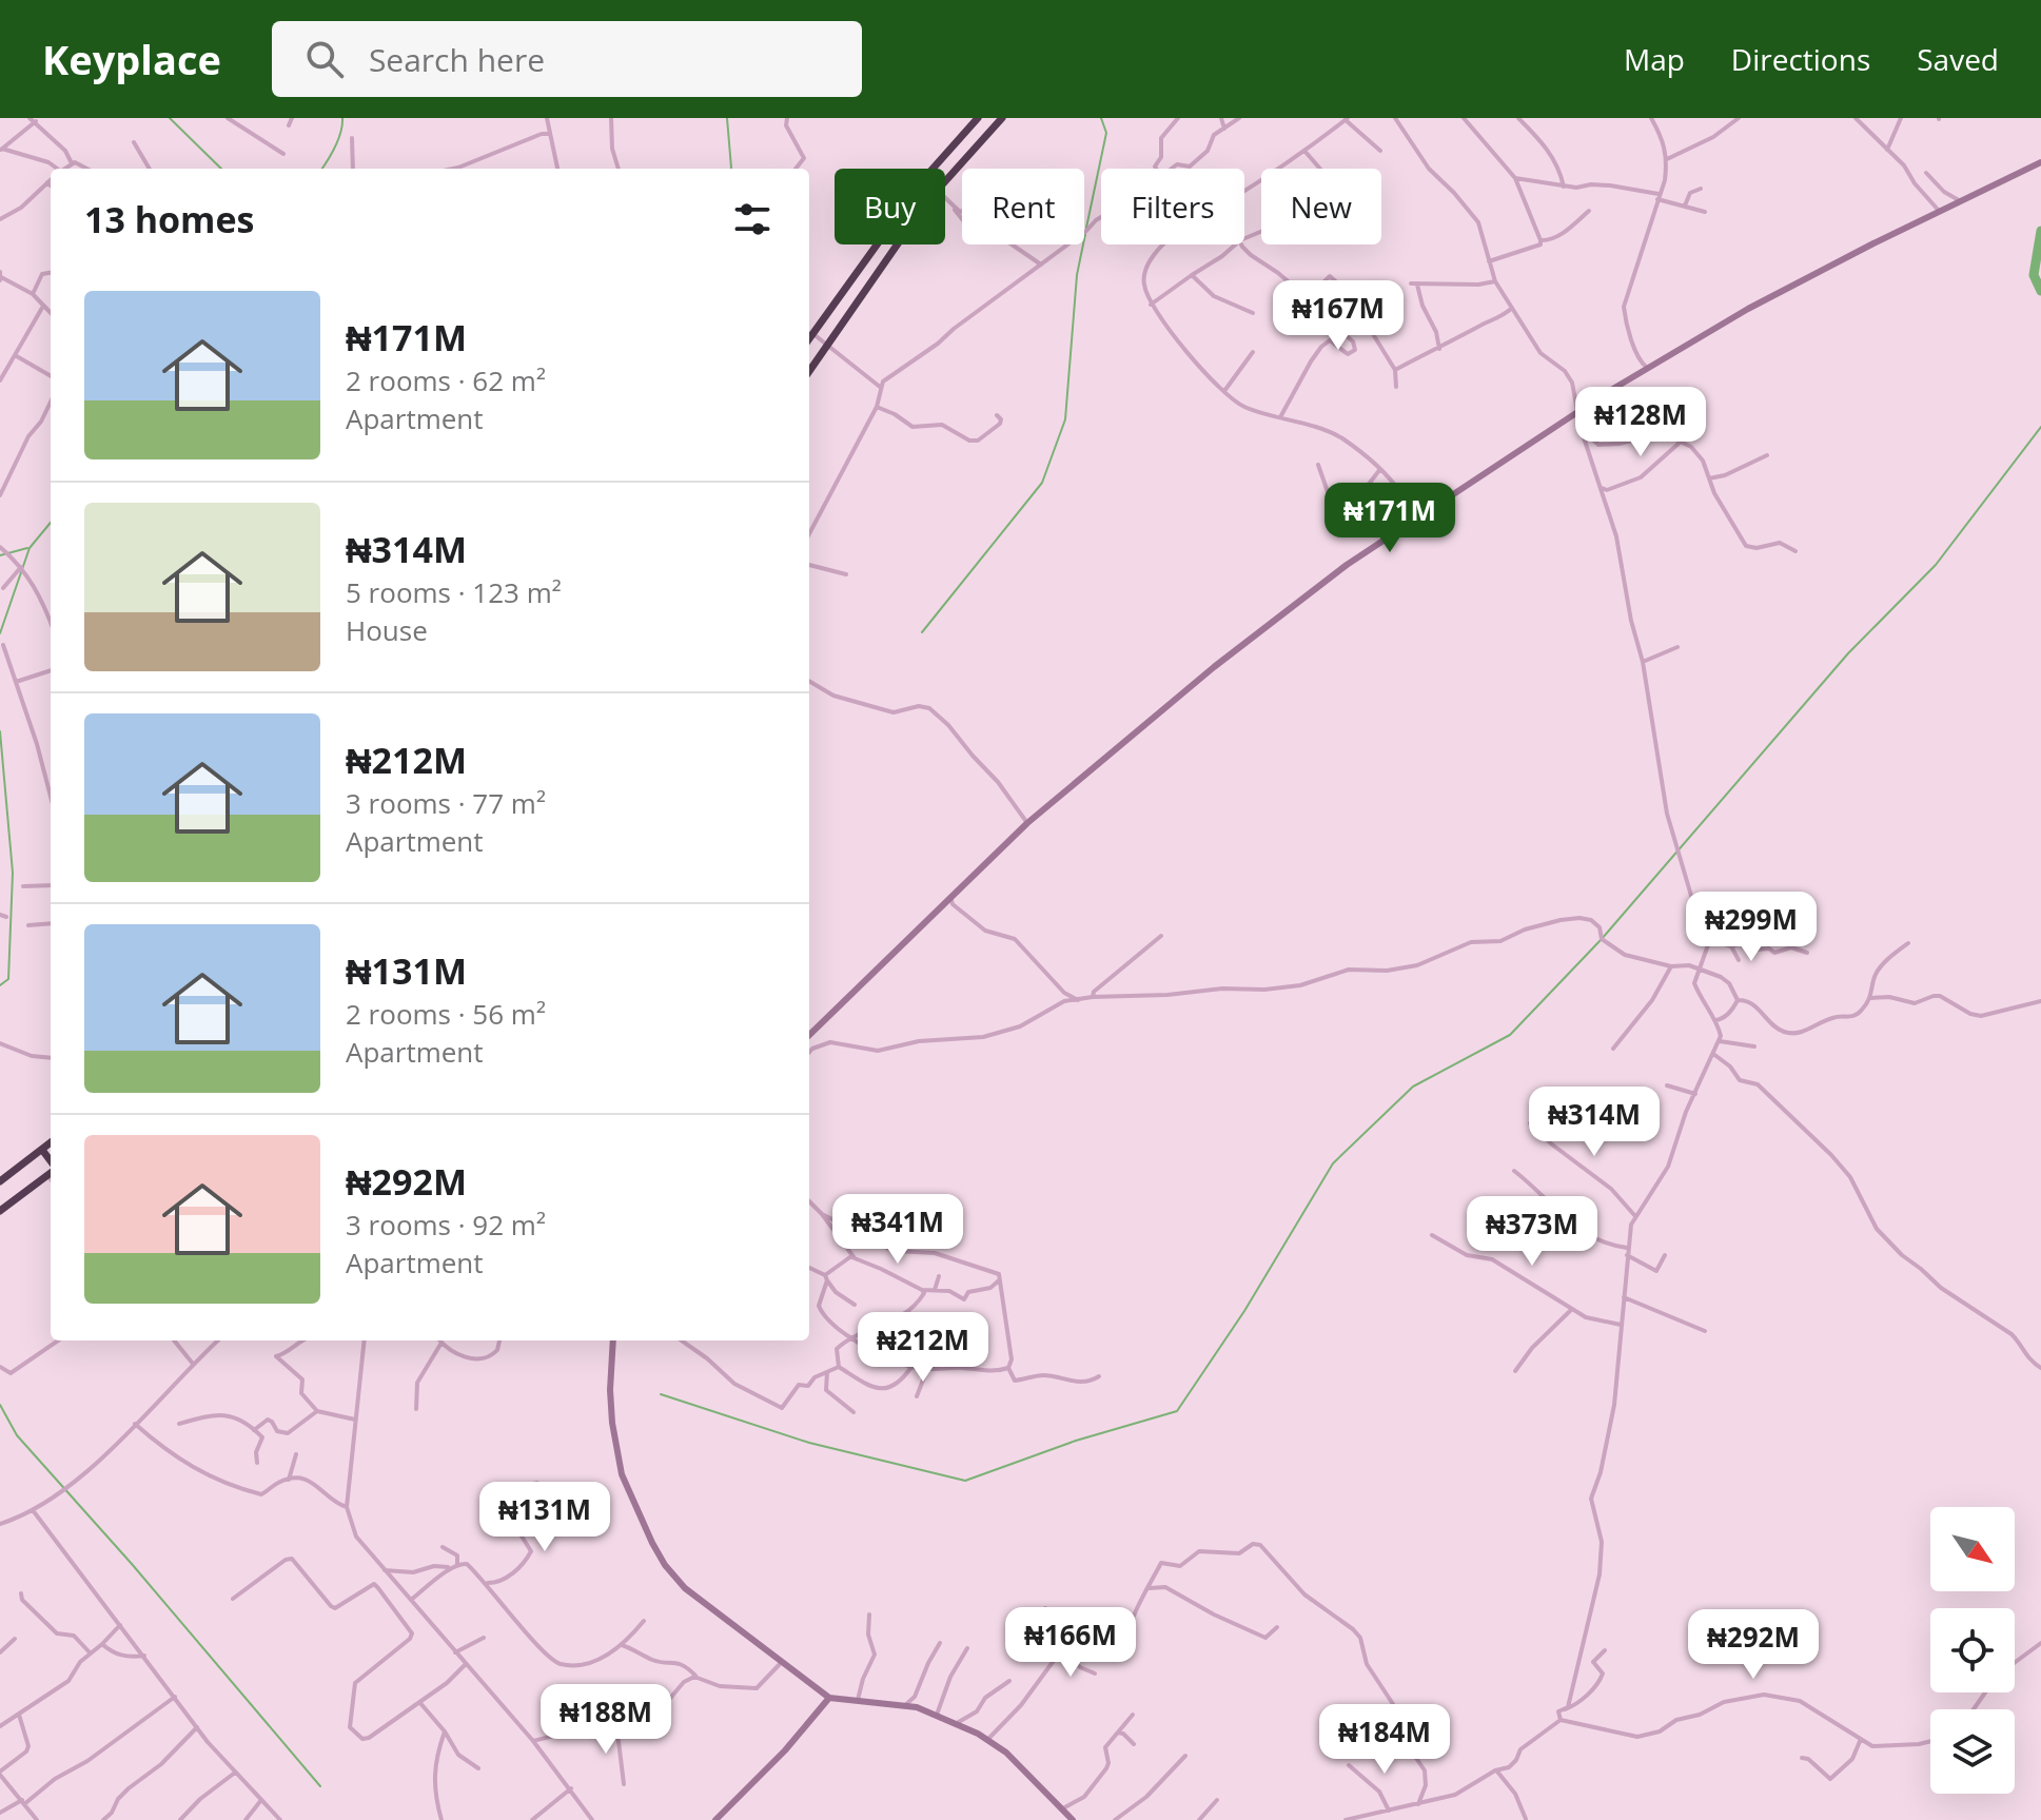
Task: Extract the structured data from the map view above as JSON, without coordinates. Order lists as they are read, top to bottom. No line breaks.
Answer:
{"north":"bottom right","page":{"header":"Keyplace","search":"Search here","nav":["Map","Directions","Saved"],"chip":["Buy","Rent","Filters","New"],"heading":"13 homes","list":[{"name":"₦171M","note":"2 rooms · 62 m² · Apartment"},{"name":"₦314M","note":"5 rooms · 123 m² · House"},{"name":"₦212M","note":"3 rooms · 77 m² · Apartment"},{"name":"₦131M","note":"2 rooms · 56 m² · Apartment"},{"name":"₦292M","note":"3 rooms · 92 m² · Apartment"}],"price":["₦167M","₦128M","₦171M","₦299M","₦314M","₦341M","₦373M","₦212M","₦131M","₦166M","₦292M","₦188M","₦184M"]}}
